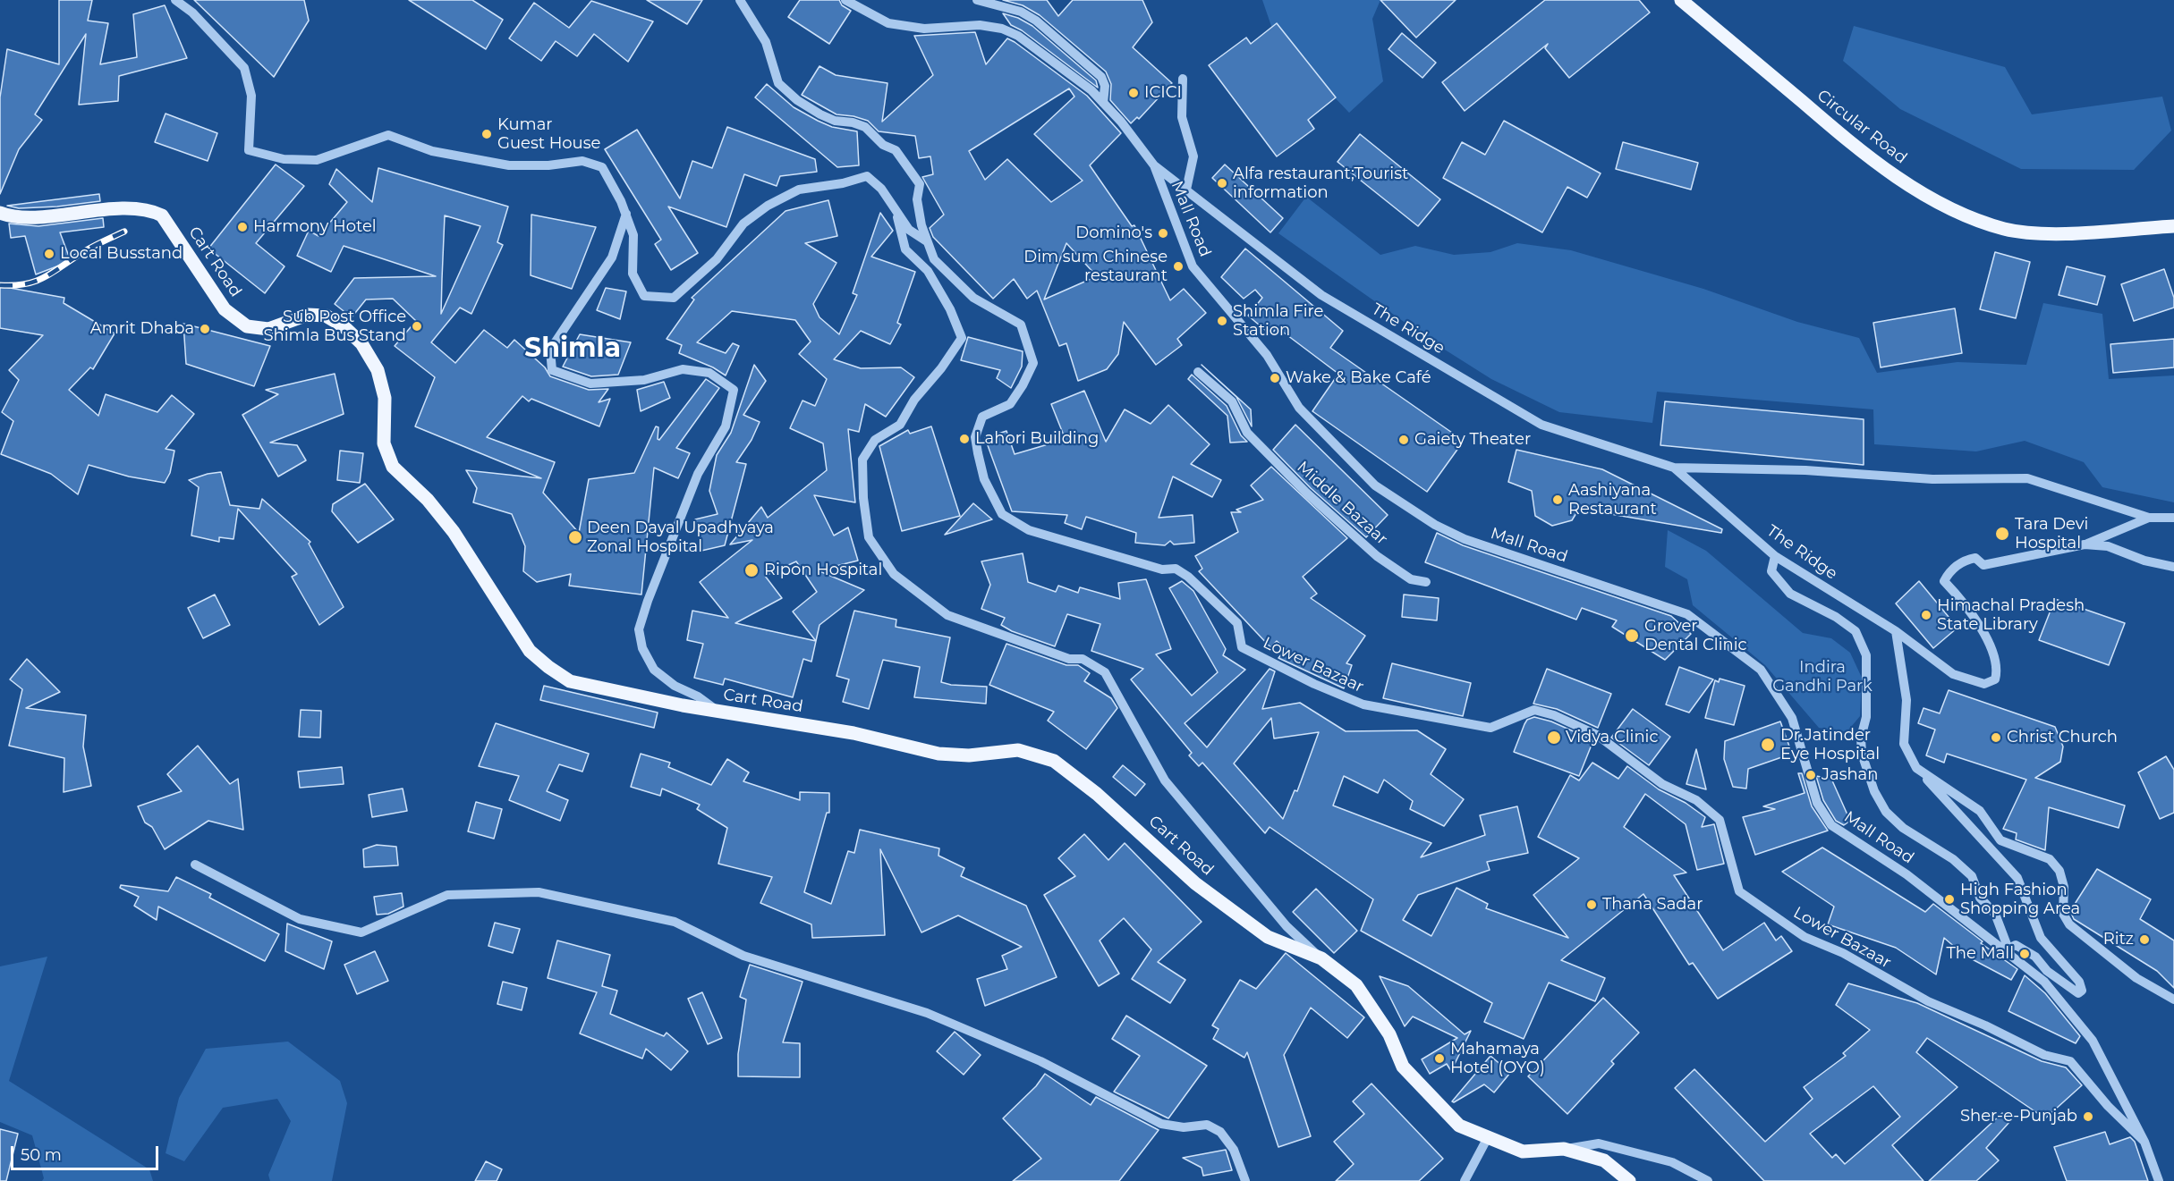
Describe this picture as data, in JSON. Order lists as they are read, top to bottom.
{
  "streets": {
    "main road": ["Circular Road", "Cart Road"],
    "street": [
      "Mall Road",
      "The Ridge",
      "Middle Bazaar",
      "Lower Bazaar"
    ]
  },
  "crossings": [
    ["Mall Road", "The Ridge"],
    ["Mall Road", "Lower Bazaar"]
  ],
  "districts": ["Shimla"],
  "parks": ["Indira Gandhi Park"],
  "places": [
    "ICICI",
    "Kumar Guest House",
    "Alfa restaurant;Tourist information",
    "Harmony Hotel",
    "Domino's",
    "Local Busstand",
    "Dim sum Chinese restaurant",
    "Shimla Fire Station",
    "Sub Post Office Shimla Bus Stand",
    "Amrit Dhaba",
    "Wake & Bake Café",
    "Lahori Building",
    "Gaiety Theater",
    "Aashiyana Restaurant",
    "Tara Devi Hospital",
    "Deen Dayal Upadhyaya Zonal Hospital",
    "Ripon Hospital",
    "Himachal Pradesh State Library",
    "Grover Dental Clinic",
    "Vidya Clinic",
    "Christ Church",
    "Dr.Jatinder Eye Hospital",
    "Jashan",
    "High Fashion Shopping Area",
    "Thana Sadar",
    "Ritz",
    "The Mall",
    "Mahamaya Hotel (OYO)",
    "Sher-e-Punjab"
  ],
  "scale_bar": "50 m"
}
